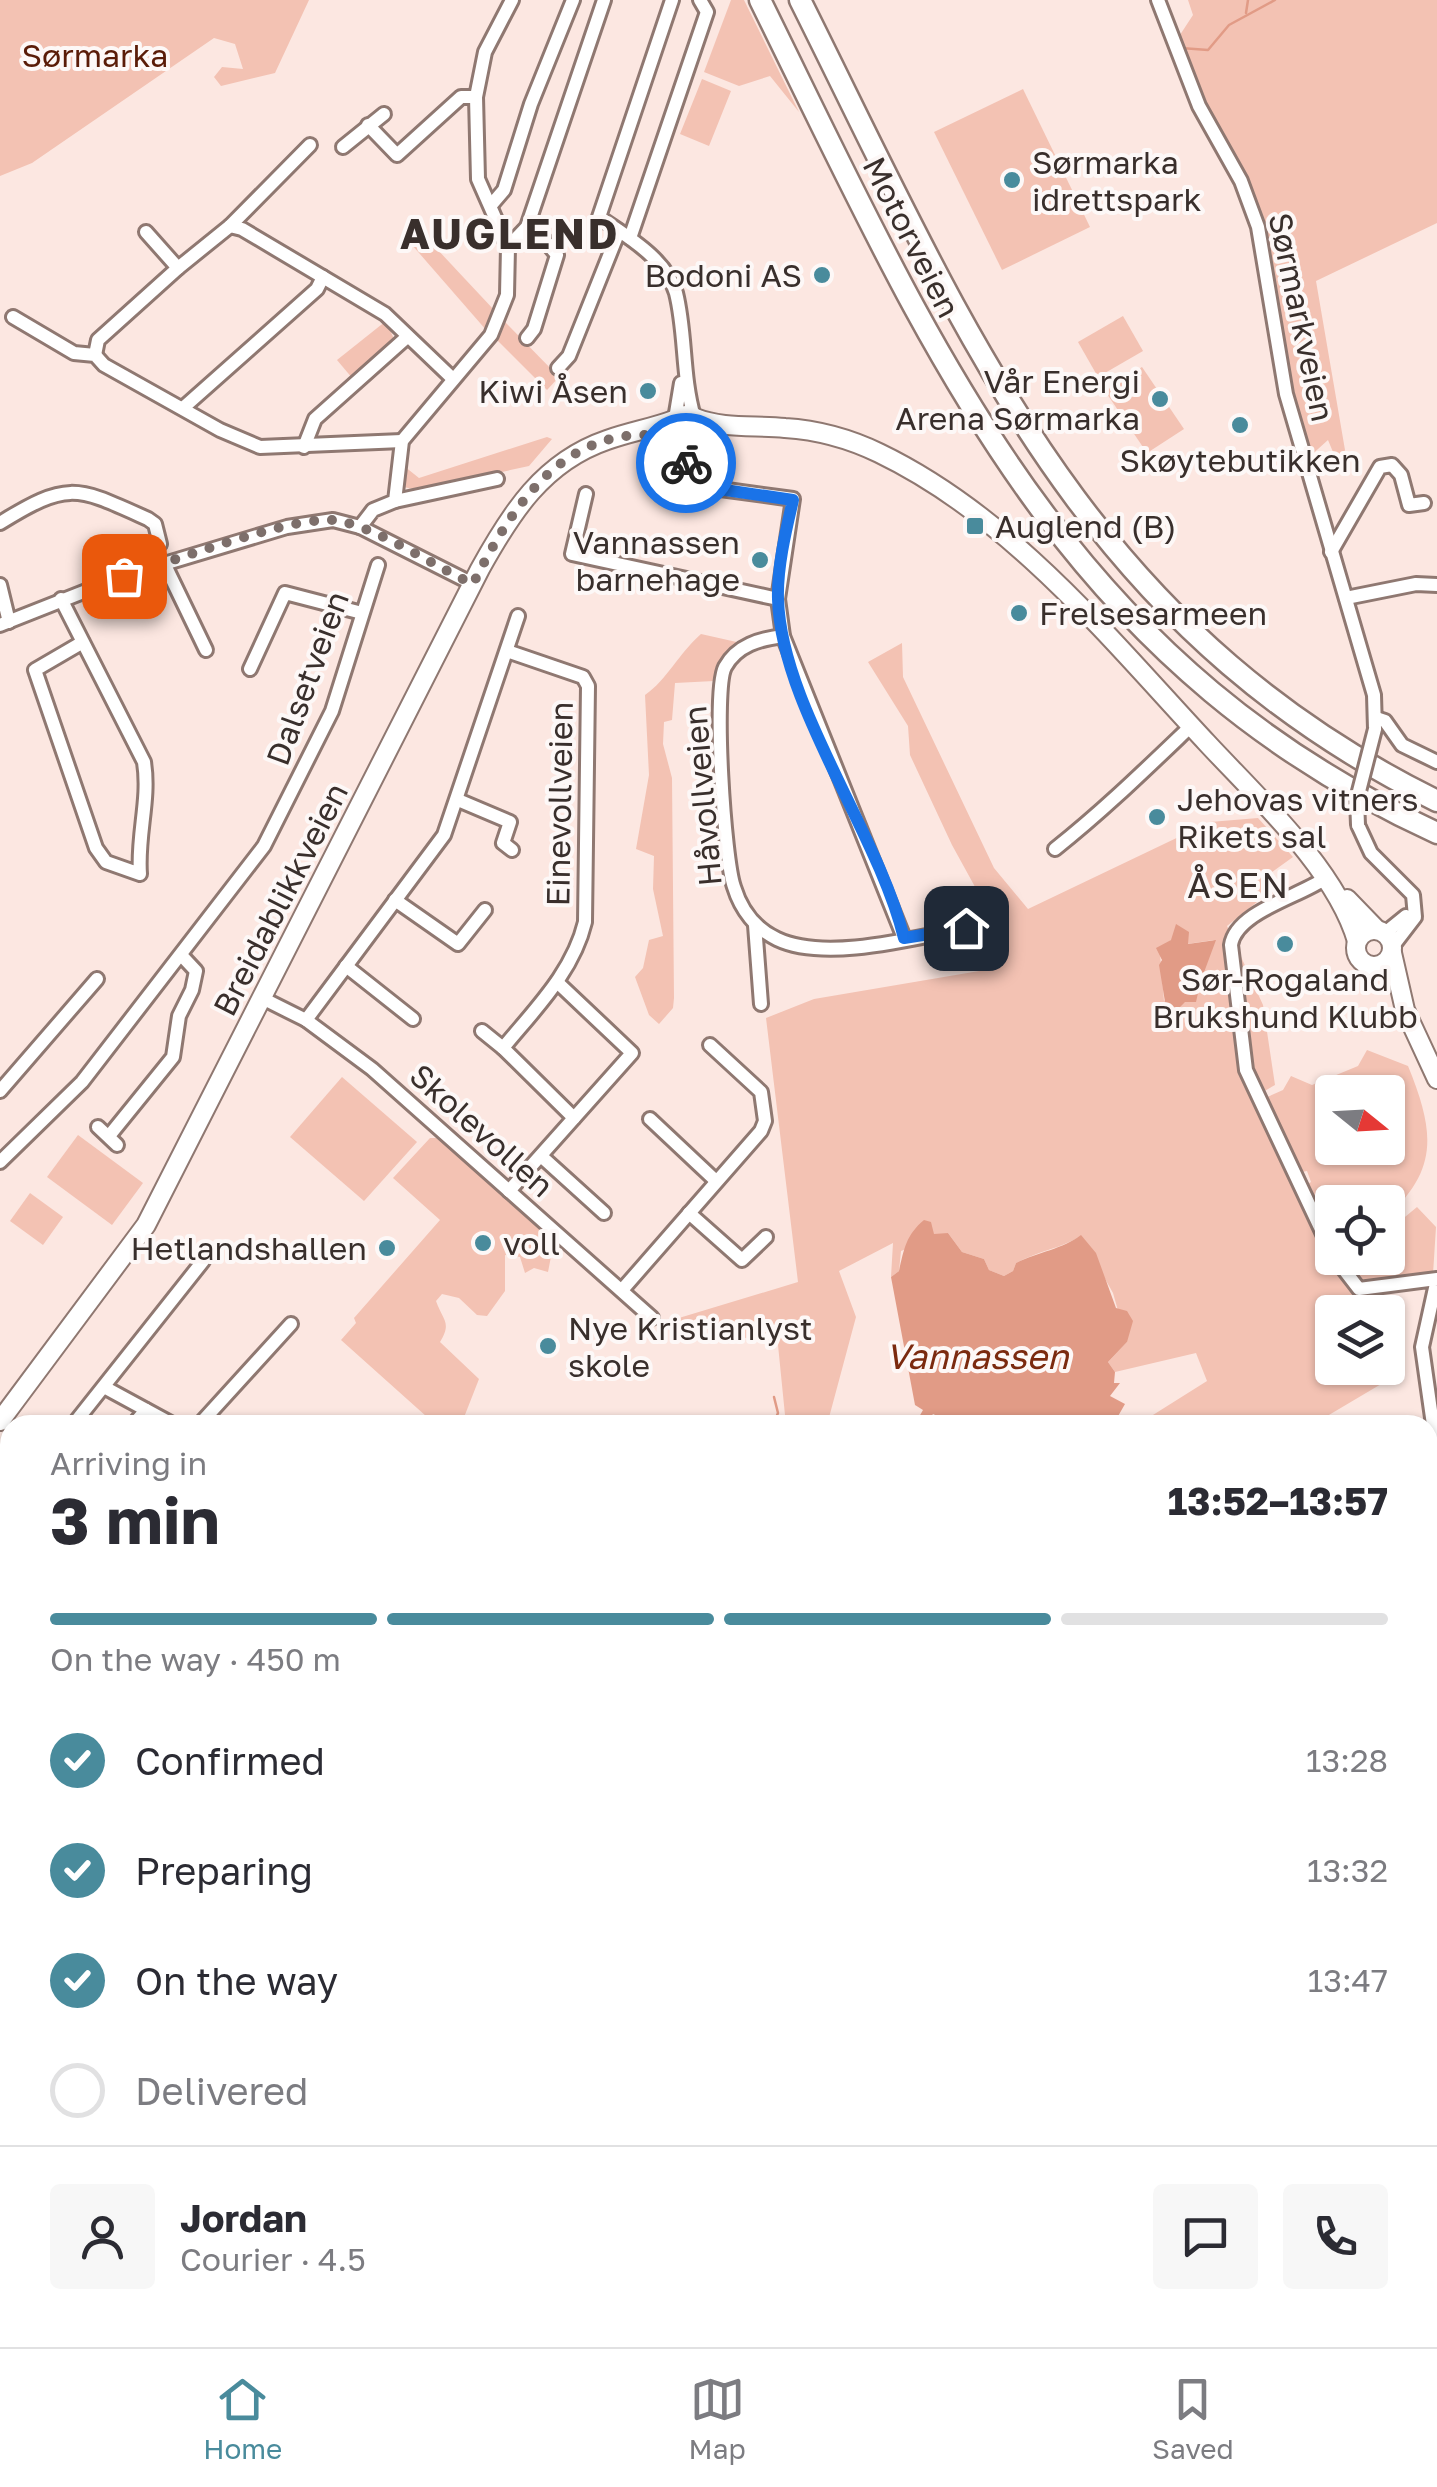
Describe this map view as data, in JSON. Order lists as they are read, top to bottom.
{
  "streets": {
    "highway": ["Motorveien"],
    "main road": ["Breidablikkveien"],
    "street": [
      "Sørmarkveien",
      "Dalsetveien",
      "Håvollveien",
      "Einevollveien",
      "Skolevollen"
    ]
  },
  "crossings": [
    ["Breidablikkveien", "Skolevollen"]
  ],
  "districts": ["AUGLEND", "ÅSEN"],
  "water": ["Vannassen"],
  "parks": ["Sørmarka"],
  "places": {
    "other": [
      "Sørmarka idrettspark",
      "Bodoni AS",
      "Kiwi Åsen",
      "Vår Energi Arena Sørmarka",
      "Skøytebutikken",
      "Vannassen barnehage",
      "Frelsesarmeen",
      "Jehovas vitners Rikets sal",
      "Sør-Rogaland Brukshund Klubb",
      "voll",
      "Hetlandshallen",
      "Nye Kristianlyst skole"
    ],
    "transit": ["Auglend (B)"]
  },
  "north": "right",
  "page": {
    "heading": ["3 min", "Arriving in", "13:52–13:57"],
    "panel": ["Jordan", "Courier · 4.5"],
    "bar": "On the way · 450 m",
    "list": [
      ["Confirmed", "13:28"],
      ["Preparing", "13:32"],
      ["On the way", "13:47"],
      "Delivered"
    ],
    "tabs": ["Home", "Map", "Saved"]
  }
}
